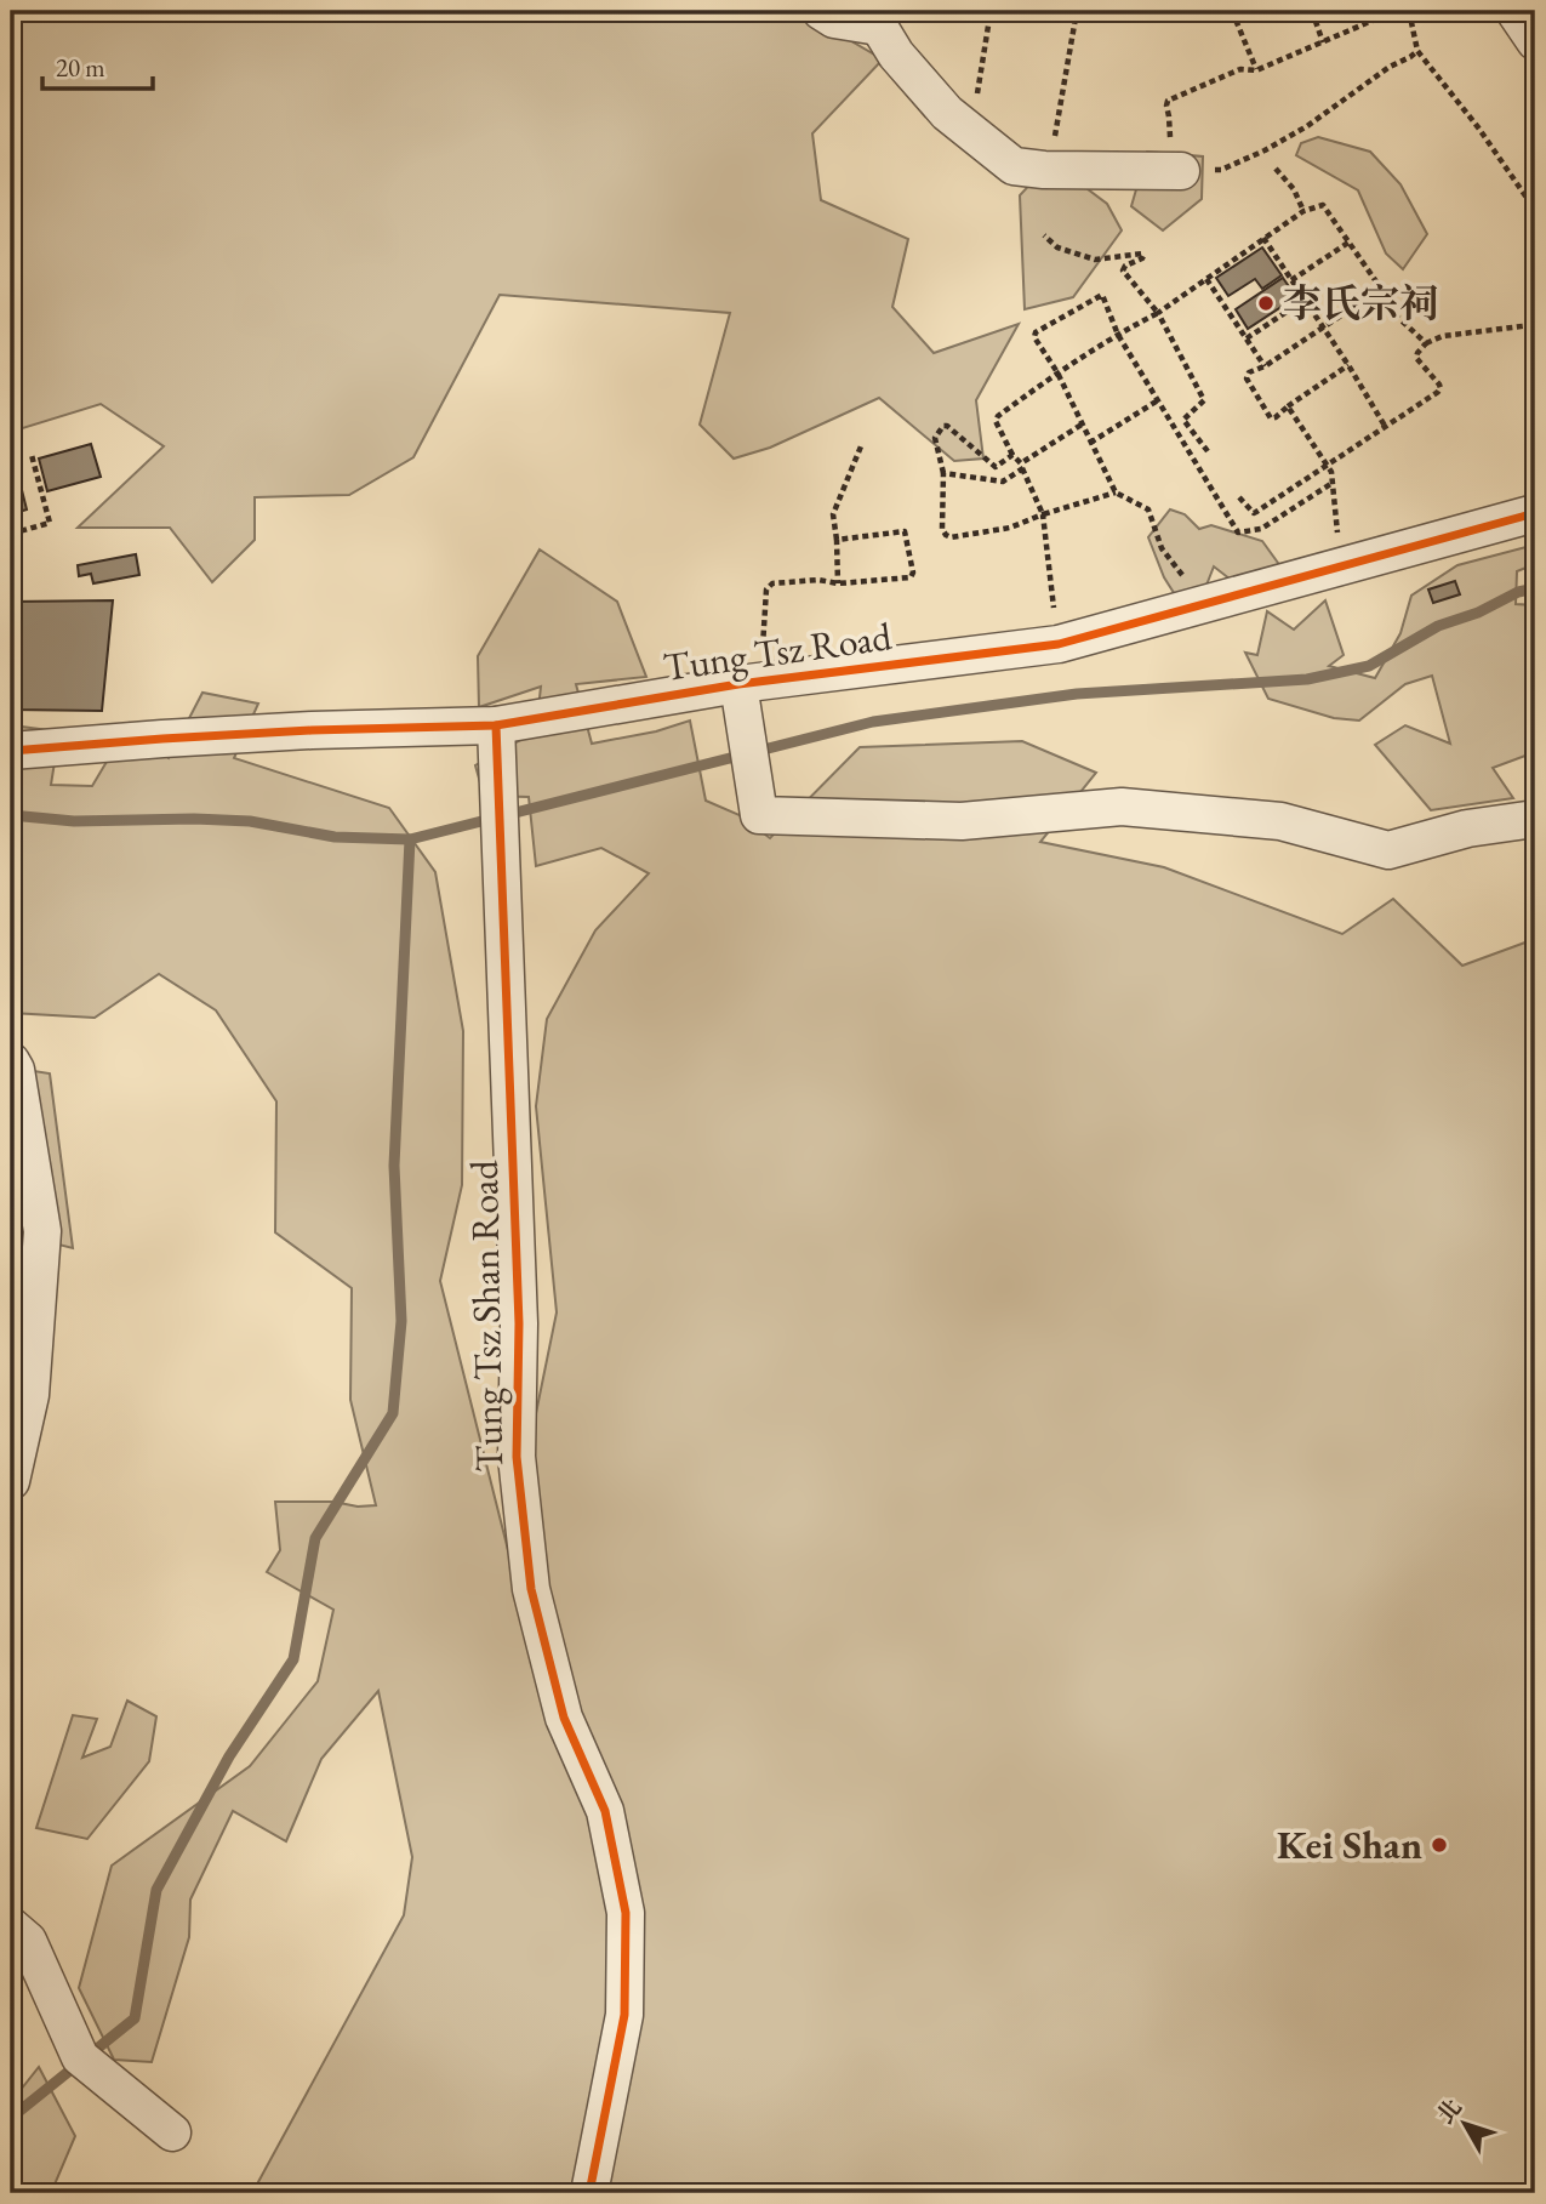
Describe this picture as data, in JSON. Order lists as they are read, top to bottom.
{
  "streets": {
    "street": ["Tung Tsz Road", "Tung Tsz Shan Road"]
  },
  "crossings": [
    ["Tung Tsz Road", "Tung Tsz Shan Road"]
  ],
  "places": ["李氏宗祠", "Kei Shan"],
  "scale_bar": "20 m",
  "north": "top left"
}
